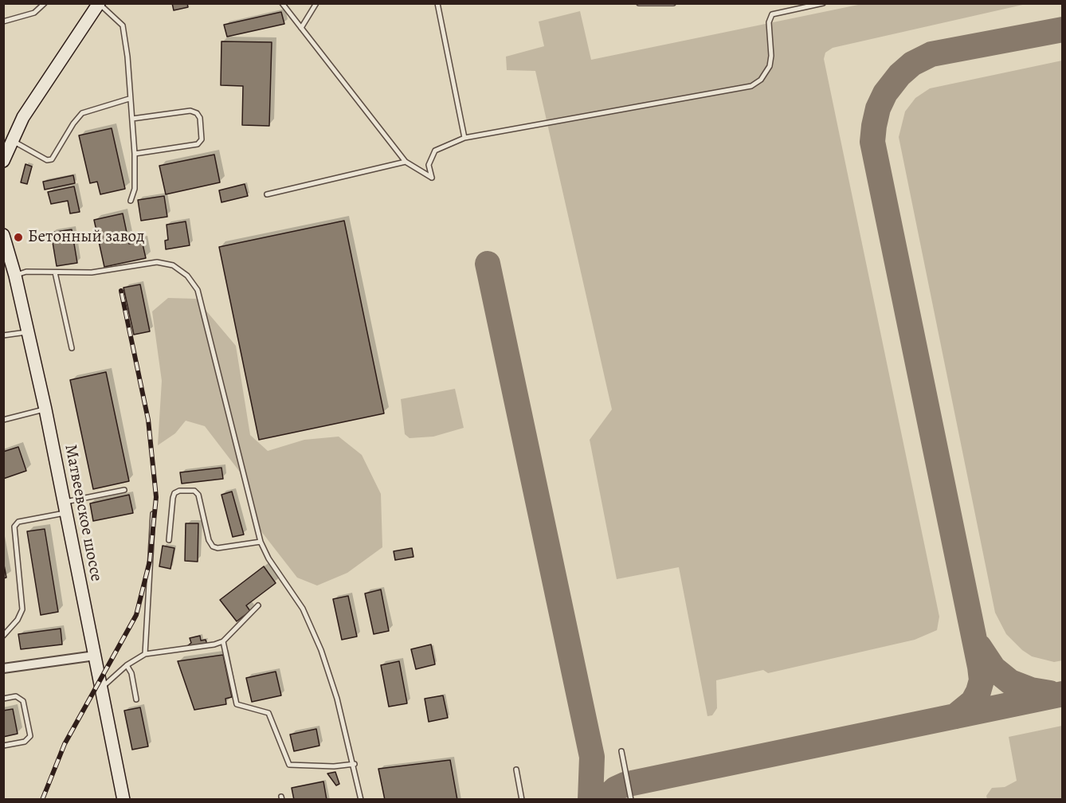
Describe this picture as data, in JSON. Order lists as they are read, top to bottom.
{
  "streets": {
    "main road": ["Матвеевское шоссе"]
  },
  "places": ["Бетонный завод"]
}
